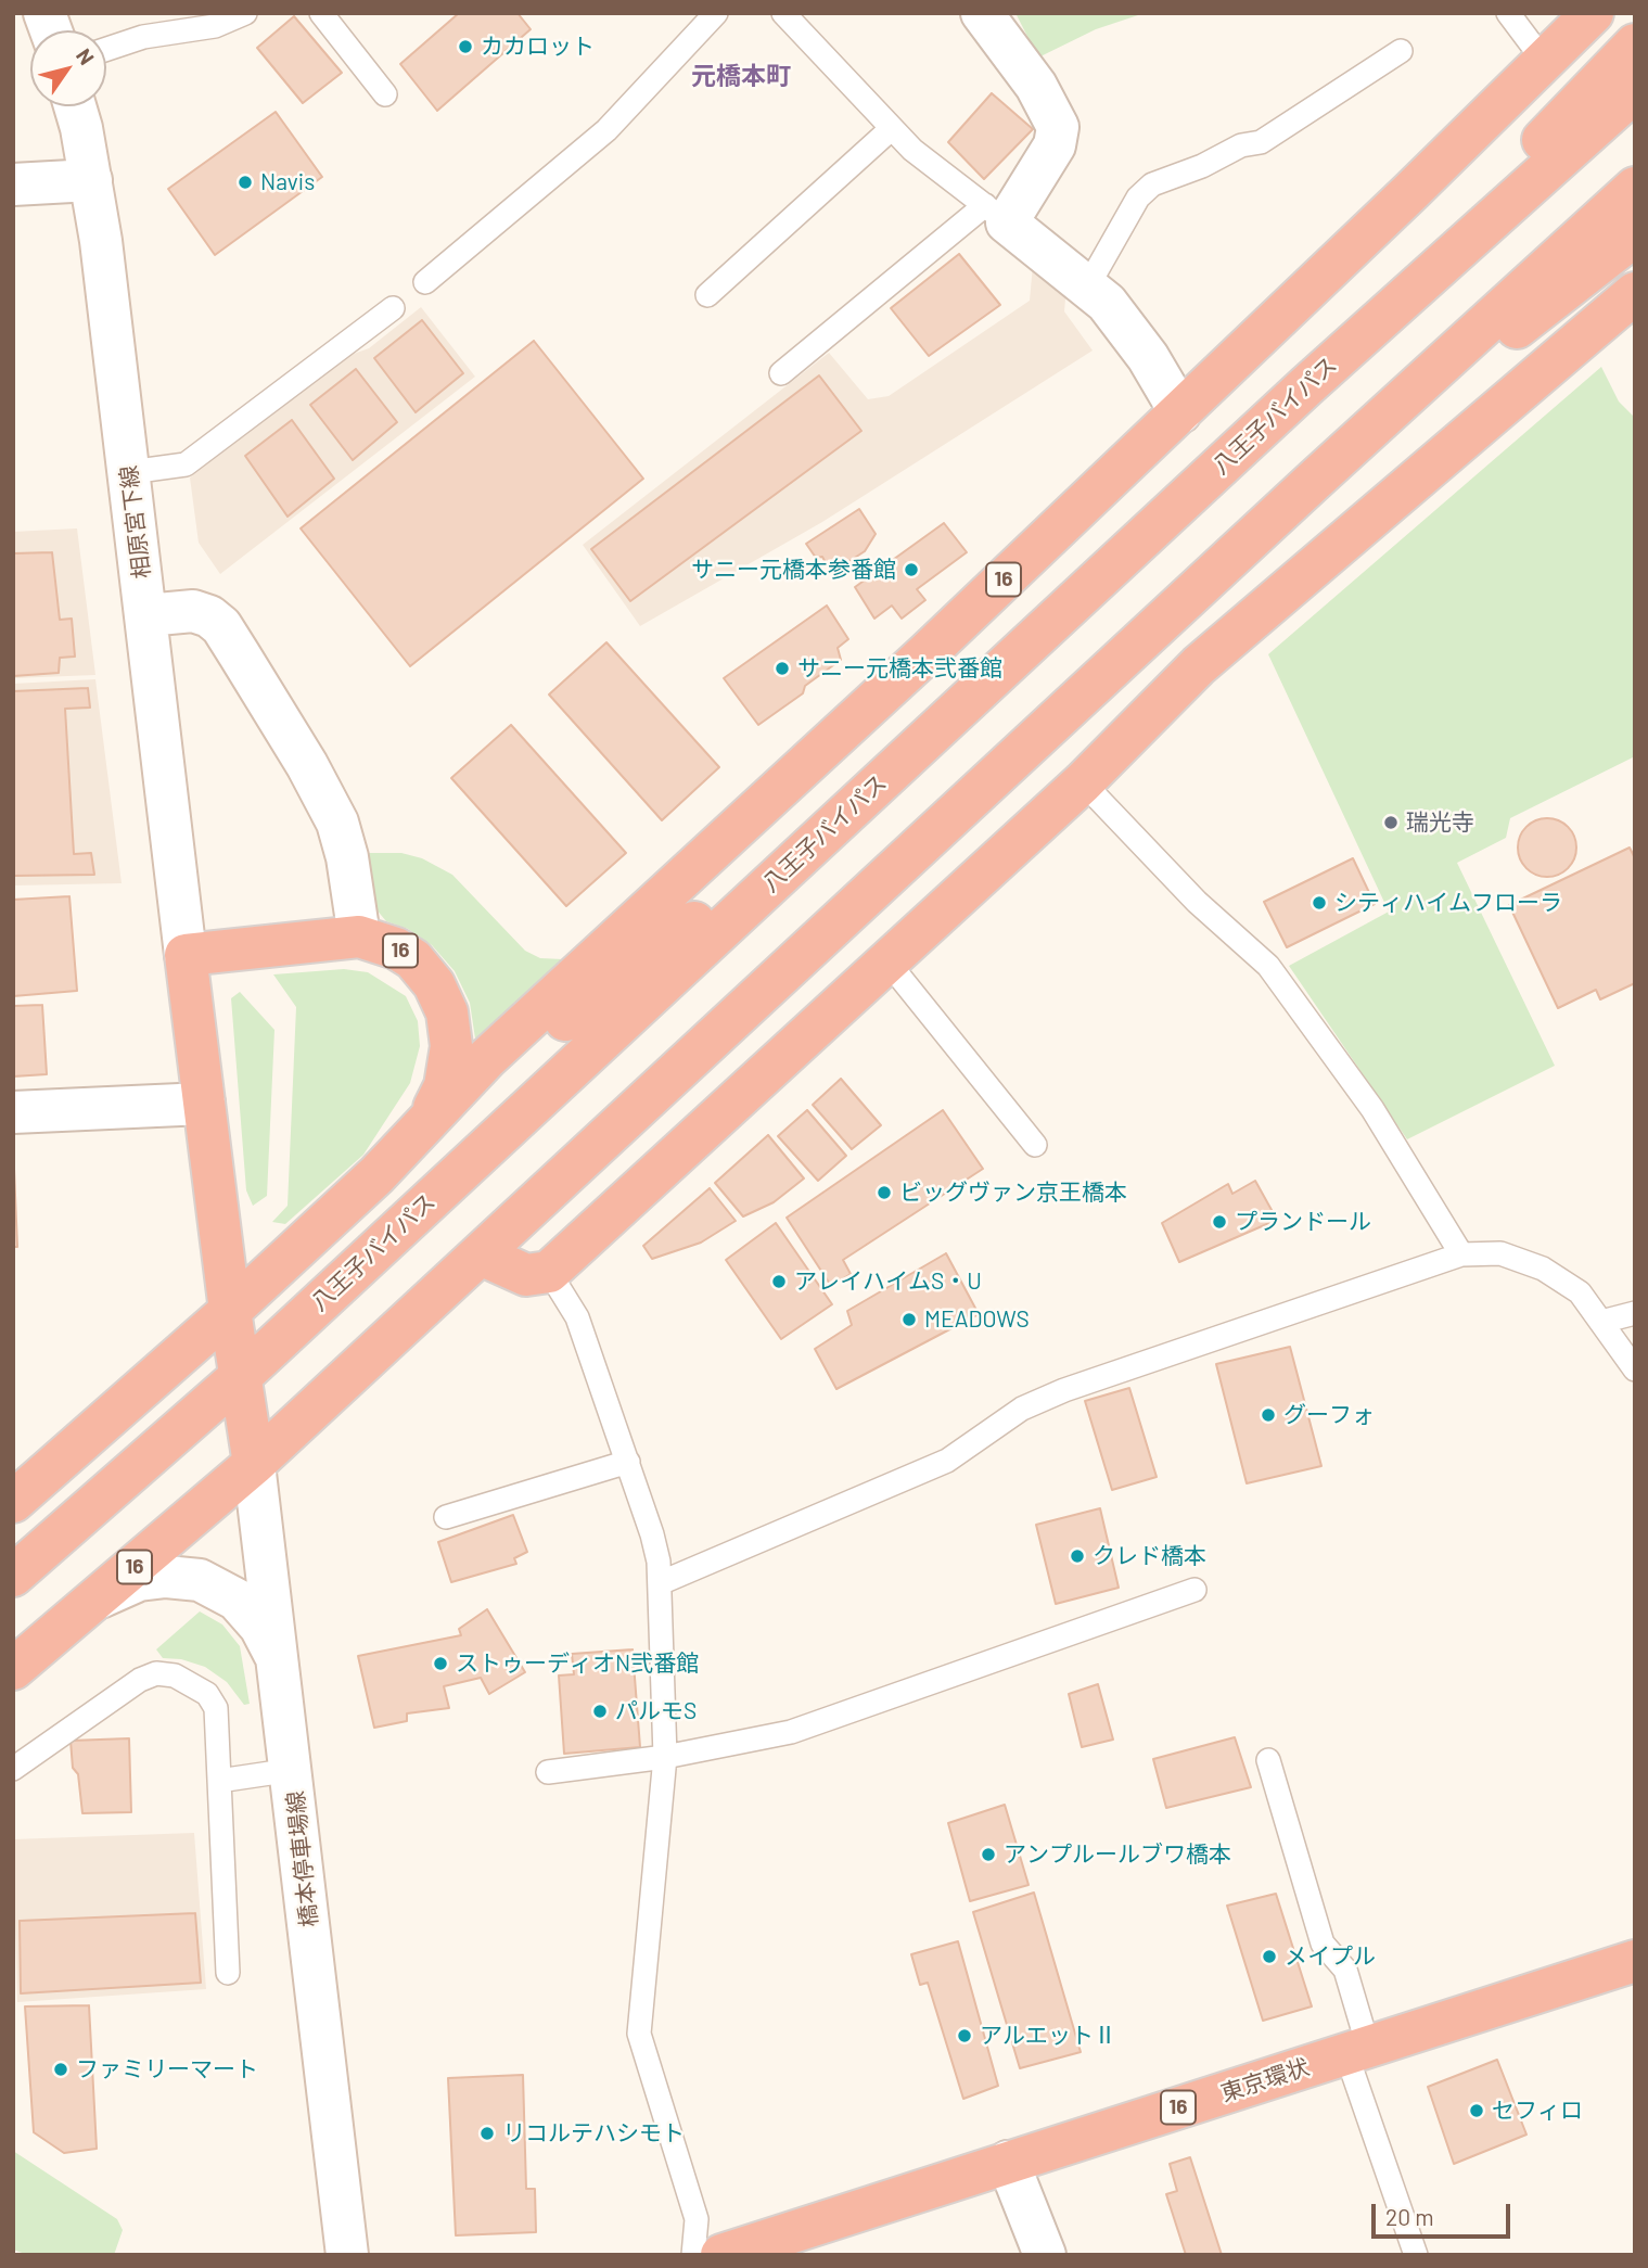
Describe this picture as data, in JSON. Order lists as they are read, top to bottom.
{
  "streets": {
    "highway": ["八王子バイパス", "16", "東京環状"],
    "street": ["相原宮下線", "橋本停車場線"]
  },
  "crossings": [
    ["八王子バイパス", "16"],
    ["相原宮下線", "16"],
    ["16", "橋本停車場線"]
  ],
  "districts": ["元橋本町"],
  "places": [
    "カカロット",
    "Navis",
    "サニー元橋本参番館",
    "サニー元橋本弐番館",
    "瑞光寺",
    "シティハイムフローラ",
    "ビッグヴァン京王橋本",
    "プランドール",
    "アレイハイムS・U",
    "MEADOWS",
    "グーフォ",
    "クレド橋本",
    "ストゥーディオN弐番館",
    "パルモS",
    "アンプルールブワ橋本",
    "メイプル",
    "アルエットⅡ",
    "ファミリーマート",
    "セフィロ",
    "リコルテハシモト"
  ],
  "scale_bar": "20 m",
  "north": "top right"
}
